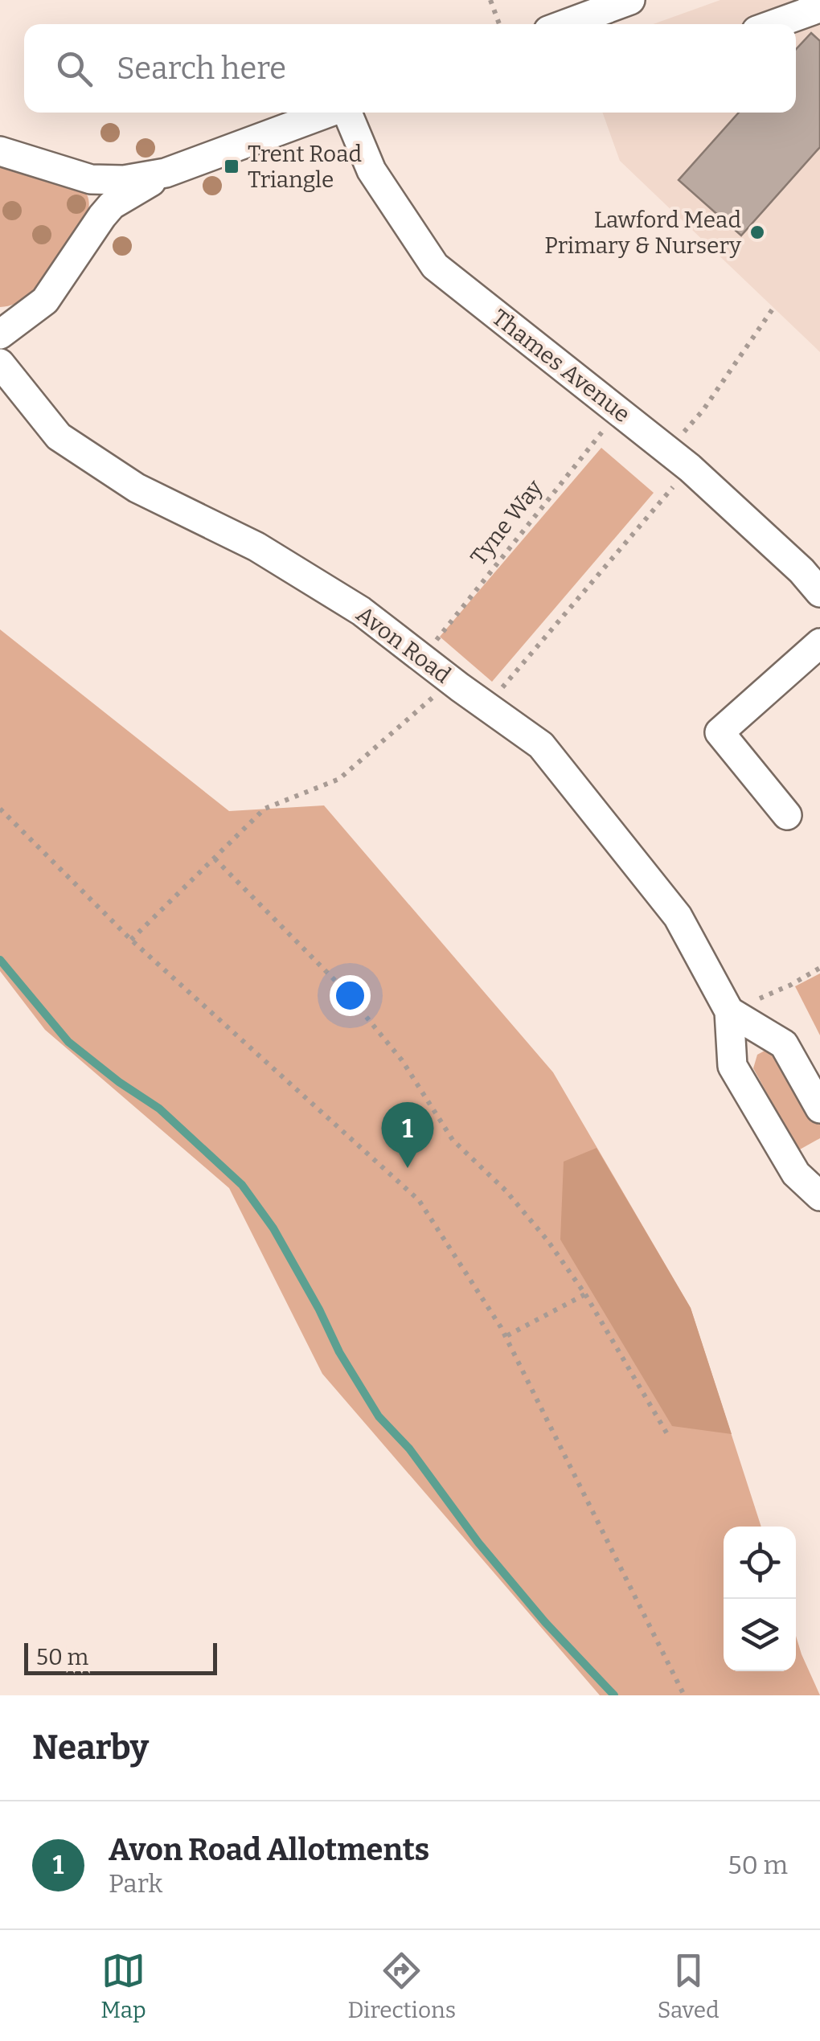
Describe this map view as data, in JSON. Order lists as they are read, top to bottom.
{
  "streets": {
    "street": ["Thames Avenue", "Avon Road"],
    "path": ["Tyne Way"]
  },
  "crossings": [
    ["Thames Avenue", "Tyne Way"],
    ["Tyne Way", "Avon Road"]
  ],
  "places": {
    "transit": ["Trent Road Triangle"],
    "other": ["Lawford Mead Primary & Nursery"]
  },
  "scale_bar": "50 m",
  "page": {
    "search": "Search here",
    "pins": "1",
    "scale": "50 m",
    "heading": "Nearby",
    "list": [
      {
        "mark": "1",
        "name": "Avon Road Allotments",
        "note": "Park",
        "value": "50 m"
      }
    ],
    "nav": ["Map", "Directions", "Saved"]
  }
}
